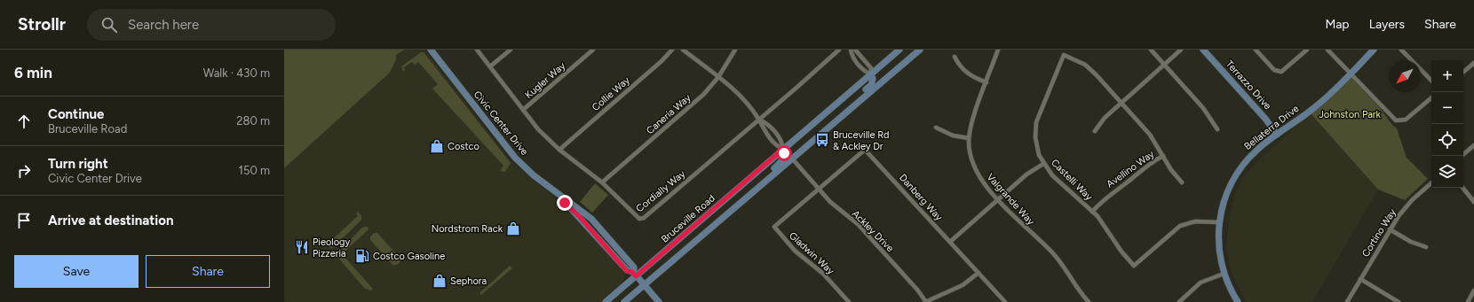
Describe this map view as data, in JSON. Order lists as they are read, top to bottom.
{
  "streets": {
    "main road": [
      "Terrazzo Drive",
      "Civic Center Drive",
      "Bellaterra Drive",
      "Bruceville Road"
    ],
    "street": [
      "Kugler Way",
      "Collie Way",
      "Caneria Way",
      "Avellino Way",
      "Castelli Way",
      "Cordially Way",
      "Danberg Way",
      "Valgrande Way",
      "Ackley Drive",
      "Cortino Way",
      "Gladwin Way"
    ]
  },
  "crossings": [
    ["Kugler Way", "Cordially Way"],
    ["Terrazzo Drive", "Bellaterra Drive"],
    ["Collie Way", "Cordially Way"],
    ["Caneria Way", "Cordially Way"],
    ["Civic Center Drive", "Bruceville Road"],
    ["Bellaterra Drive", "Castelli Way"],
    ["Avellino Way", "Castelli Way"],
    ["Danberg Way", "Ackley Drive"],
    ["Danberg Way", "Gladwin Way"],
    ["Ackley Drive", "Gladwin Way"]
  ],
  "parks": ["Johnston Park"],
  "places": {
    "bus stop": ["Bruceville Rd & Ackley Dr"],
    "shop": ["Costco", "Nordstrom Rack", "Sephora"],
    "restaurant": ["Pieology Pizzeria"],
    "fuel station": ["Costco Gasoline"]
  },
  "north": "bottom left",
  "page": {
    "header": "Strollr",
    "search": "Search here",
    "nav": ["Map", "Layers", "Share"],
    "heading": ["6 min", "Walk · 430 m"],
    "map_buttons": ["+", "−"],
    "list": [
      ["Continue", "Bruceville Road", "280 m"],
      ["Turn right", "Civic Center Drive", "150 m"],
      "Arrive at destination"
    ],
    "buttons": ["Save", "Share"]
  }
}
